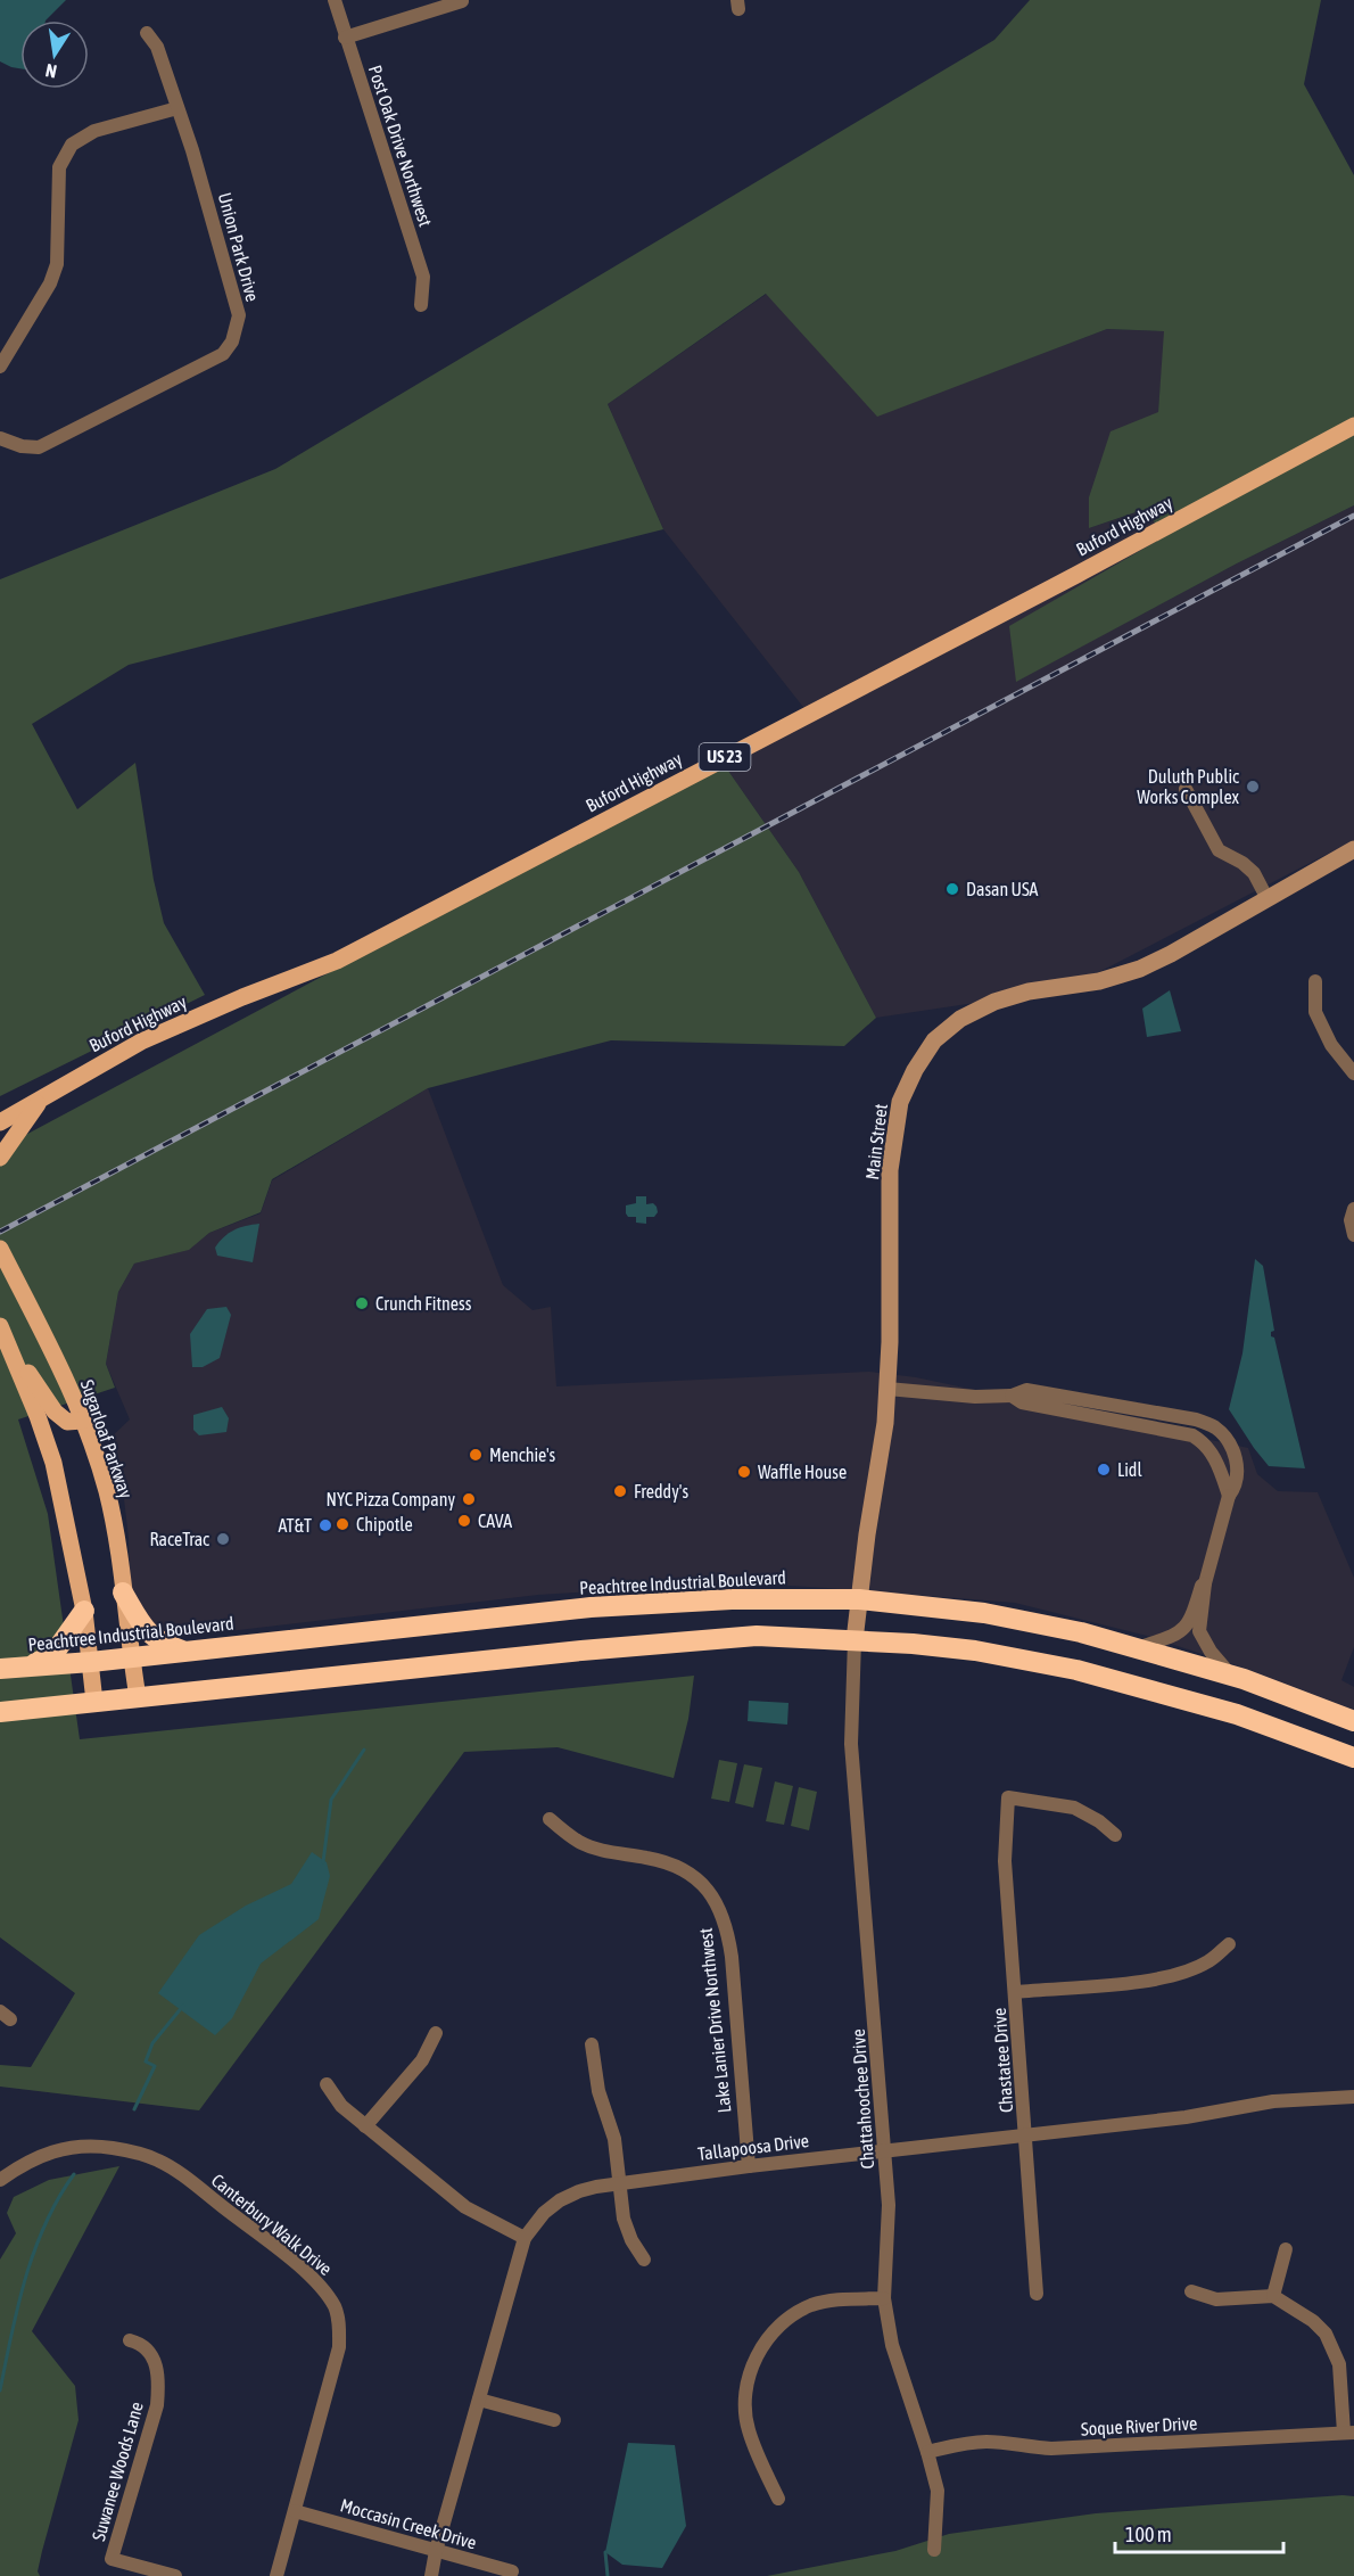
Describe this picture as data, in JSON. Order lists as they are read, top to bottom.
{
  "streets": {
    "highway": ["Peachtree Industrial Boulevard"],
    "main road": ["Buford Highway", "US 23", "Sugarloaf Parkway"],
    "street": [
      "Post Oak Drive Northwest",
      "Union Park Drive",
      "Main Street",
      "Lake Lanier Drive Northwest",
      "Chastatee Drive",
      "Chattahoochee Drive",
      "Tallapoosa Drive",
      "Canterbury Walk Drive",
      "Soque River Drive",
      "Suwanee Woods Lane",
      "Moccasin Creek Drive"
    ]
  },
  "crossings": [
    ["Main Street", "Peachtree Industrial Boulevard"],
    ["Main Street", "Chattahoochee Drive"],
    ["Sugarloaf Parkway", "Peachtree Industrial Boulevard"],
    ["Lake Lanier Drive Northwest", "Tallapoosa Drive"],
    ["Chastatee Drive", "Tallapoosa Drive"],
    ["Chattahoochee Drive", "Tallapoosa Drive"],
    ["Chattahoochee Drive", "Soque River Drive"],
    ["Tallapoosa Drive", "Moccasin Creek Drive"],
    ["Canterbury Walk Drive", "Moccasin Creek Drive"]
  ],
  "places": [
    "Duluth Public Works Complex",
    "Dasan USA",
    "Crunch Fitness",
    "Menchie's",
    "Lidl",
    "Waffle House",
    "Freddy's",
    "NYC Pizza Company",
    "CAVA",
    "Chipotle",
    "AT&T",
    "RaceTrac"
  ],
  "scale_bar": "100 m",
  "north": "bottom"
}
